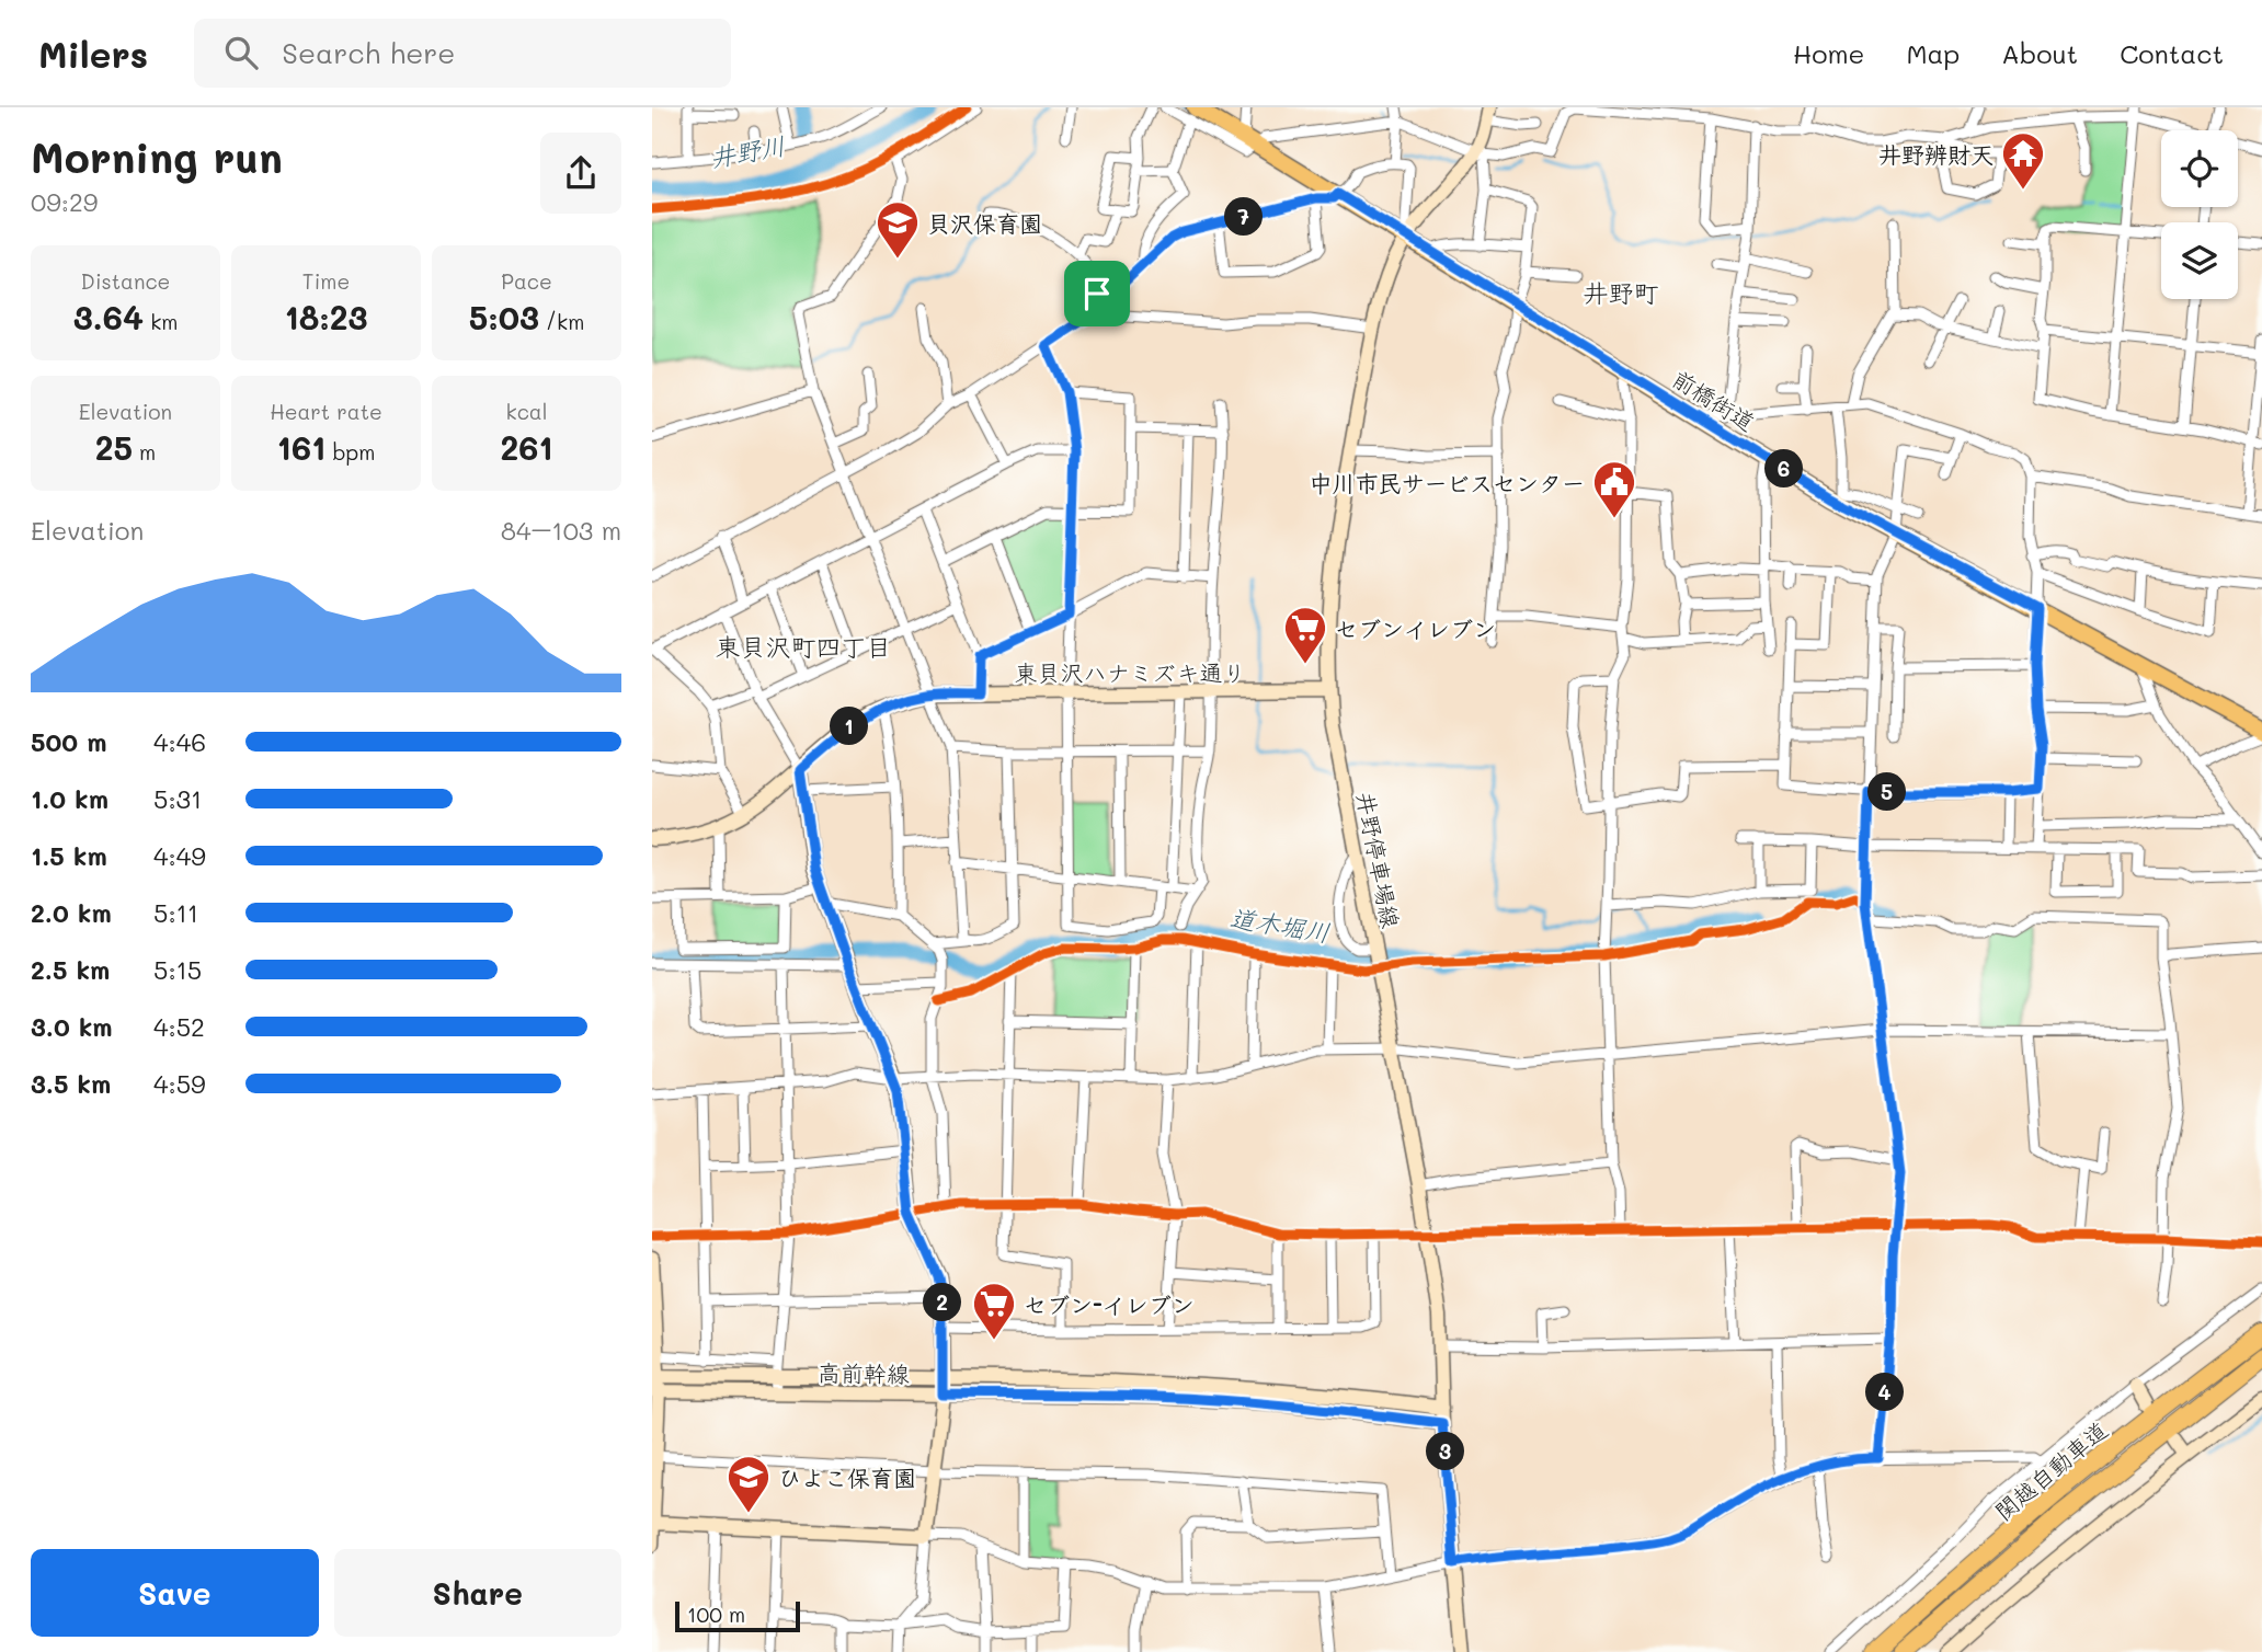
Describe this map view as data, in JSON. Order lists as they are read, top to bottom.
{
  "streets": {
    "highway": ["関越自動車道"],
    "main road": ["前橋街道"],
    "street": ["東貝沢ハナミズキ通り", "井野停車場線", "高前幹線"]
  },
  "crossings": [
    ["前橋街道", "井野停車場線"],
    ["東貝沢ハナミズキ通り", "井野停車場線"],
    ["井野停車場線", "高前幹線"]
  ],
  "districts": ["井野町", "東貝沢町四丁目"],
  "water": ["井野川", "道木堀川"],
  "places": {
    "temple": ["井野辨財天"],
    "school or university": ["貝沢保育園", "ひよこ保育園"],
    "public building": ["中川市民サービスセンター"],
    "supermarket": ["セブンイレブン", "セブン-イレブン"]
  },
  "scale_bar": "100 m",
  "page": {
    "header": "Milers",
    "search": "Search here",
    "nav": [
      "Home",
      "Map",
      "About",
      "Contact"
    ],
    "heading": ["Morning run", "09:29"],
    "pins": [
      "7",
      "6",
      "1",
      "5",
      "2",
      "4",
      "3"
    ],
    "stats": [
      ["Distance", "3.64 km"],
      ["Time", "18:23"],
      ["Pace", "5:03 /km"],
      ["Elevation", "25 m"],
      ["Heart rate", "161 bpm"],
      ["kcal", "261"]
    ],
    "chart": ["Elevation", "84–103 m"],
    "list": [
      {
        "name": "500 m",
        "note": "4:46"
      },
      {
        "name": "1.0 km",
        "note": "5:31"
      },
      {
        "name": "1.5 km",
        "note": "4:49"
      },
      {
        "name": "2.0 km",
        "note": "5:11"
      },
      {
        "name": "2.5 km",
        "note": "5:15"
      },
      {
        "name": "3.0 km",
        "note": "4:52"
      },
      {
        "name": "3.5 km",
        "note": "4:59"
      }
    ],
    "buttons": ["Save", "Share"],
    "scale": "100 m"
  }
}
